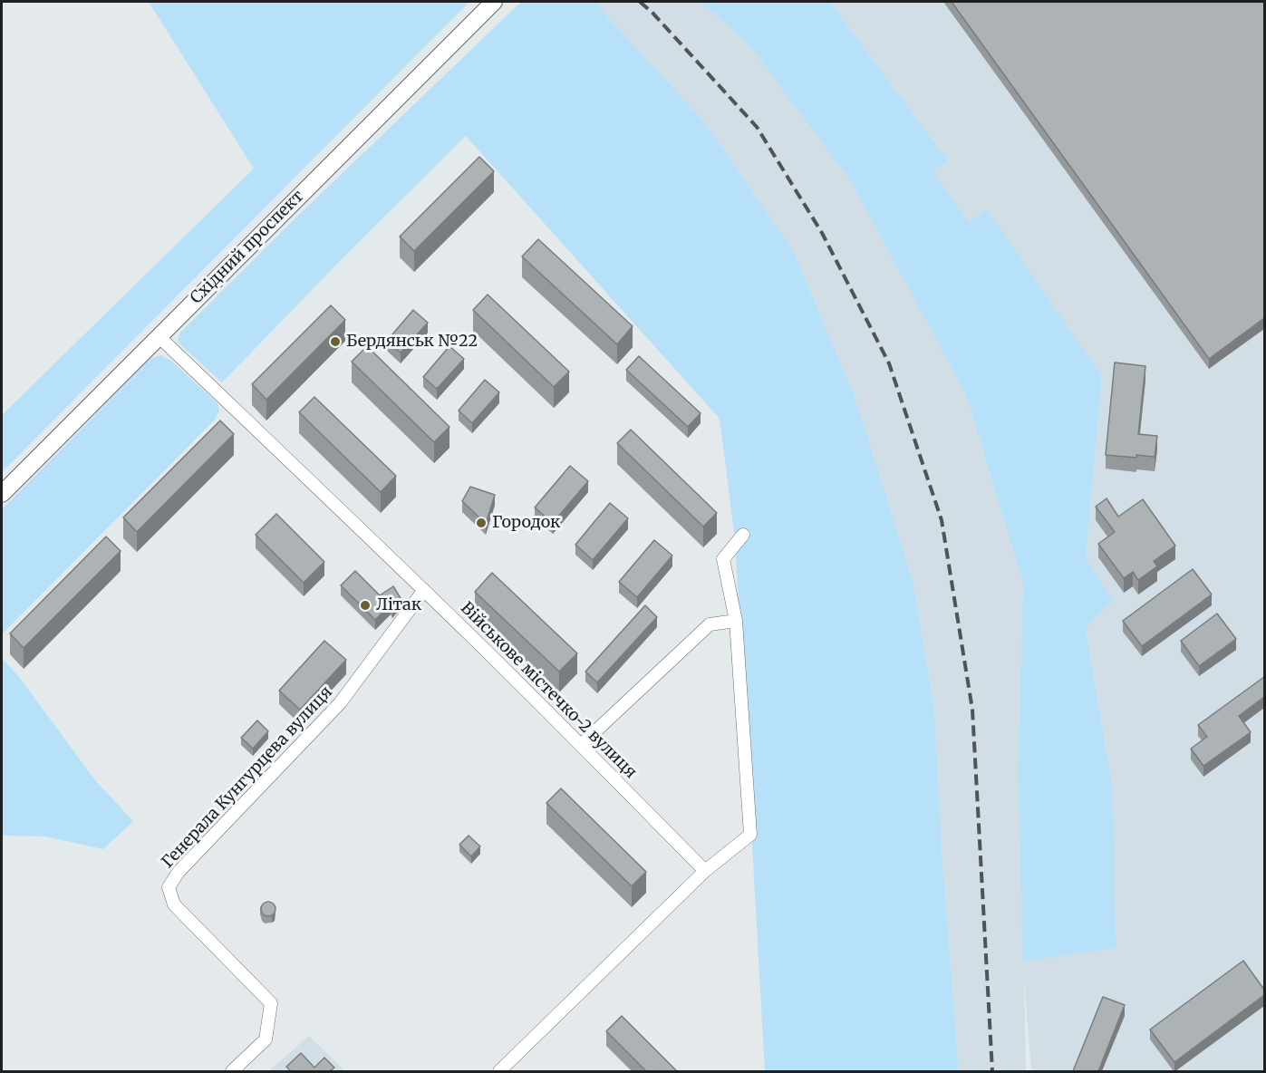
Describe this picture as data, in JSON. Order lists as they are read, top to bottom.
{
  "streets": {
    "main road": ["Східний проспект"],
    "street": ["Військове містечко-2 вулиця", "Генерала Кунгурцева вулиця"]
  },
  "crossings": [
    ["Східний проспект", "Військове містечко-2 вулиця"],
    ["Військове містечко-2 вулиця", "Генерала Кунгурцева вулиця"]
  ],
  "places": ["Бердянськ №22", "Городок", "Літак"]
}
